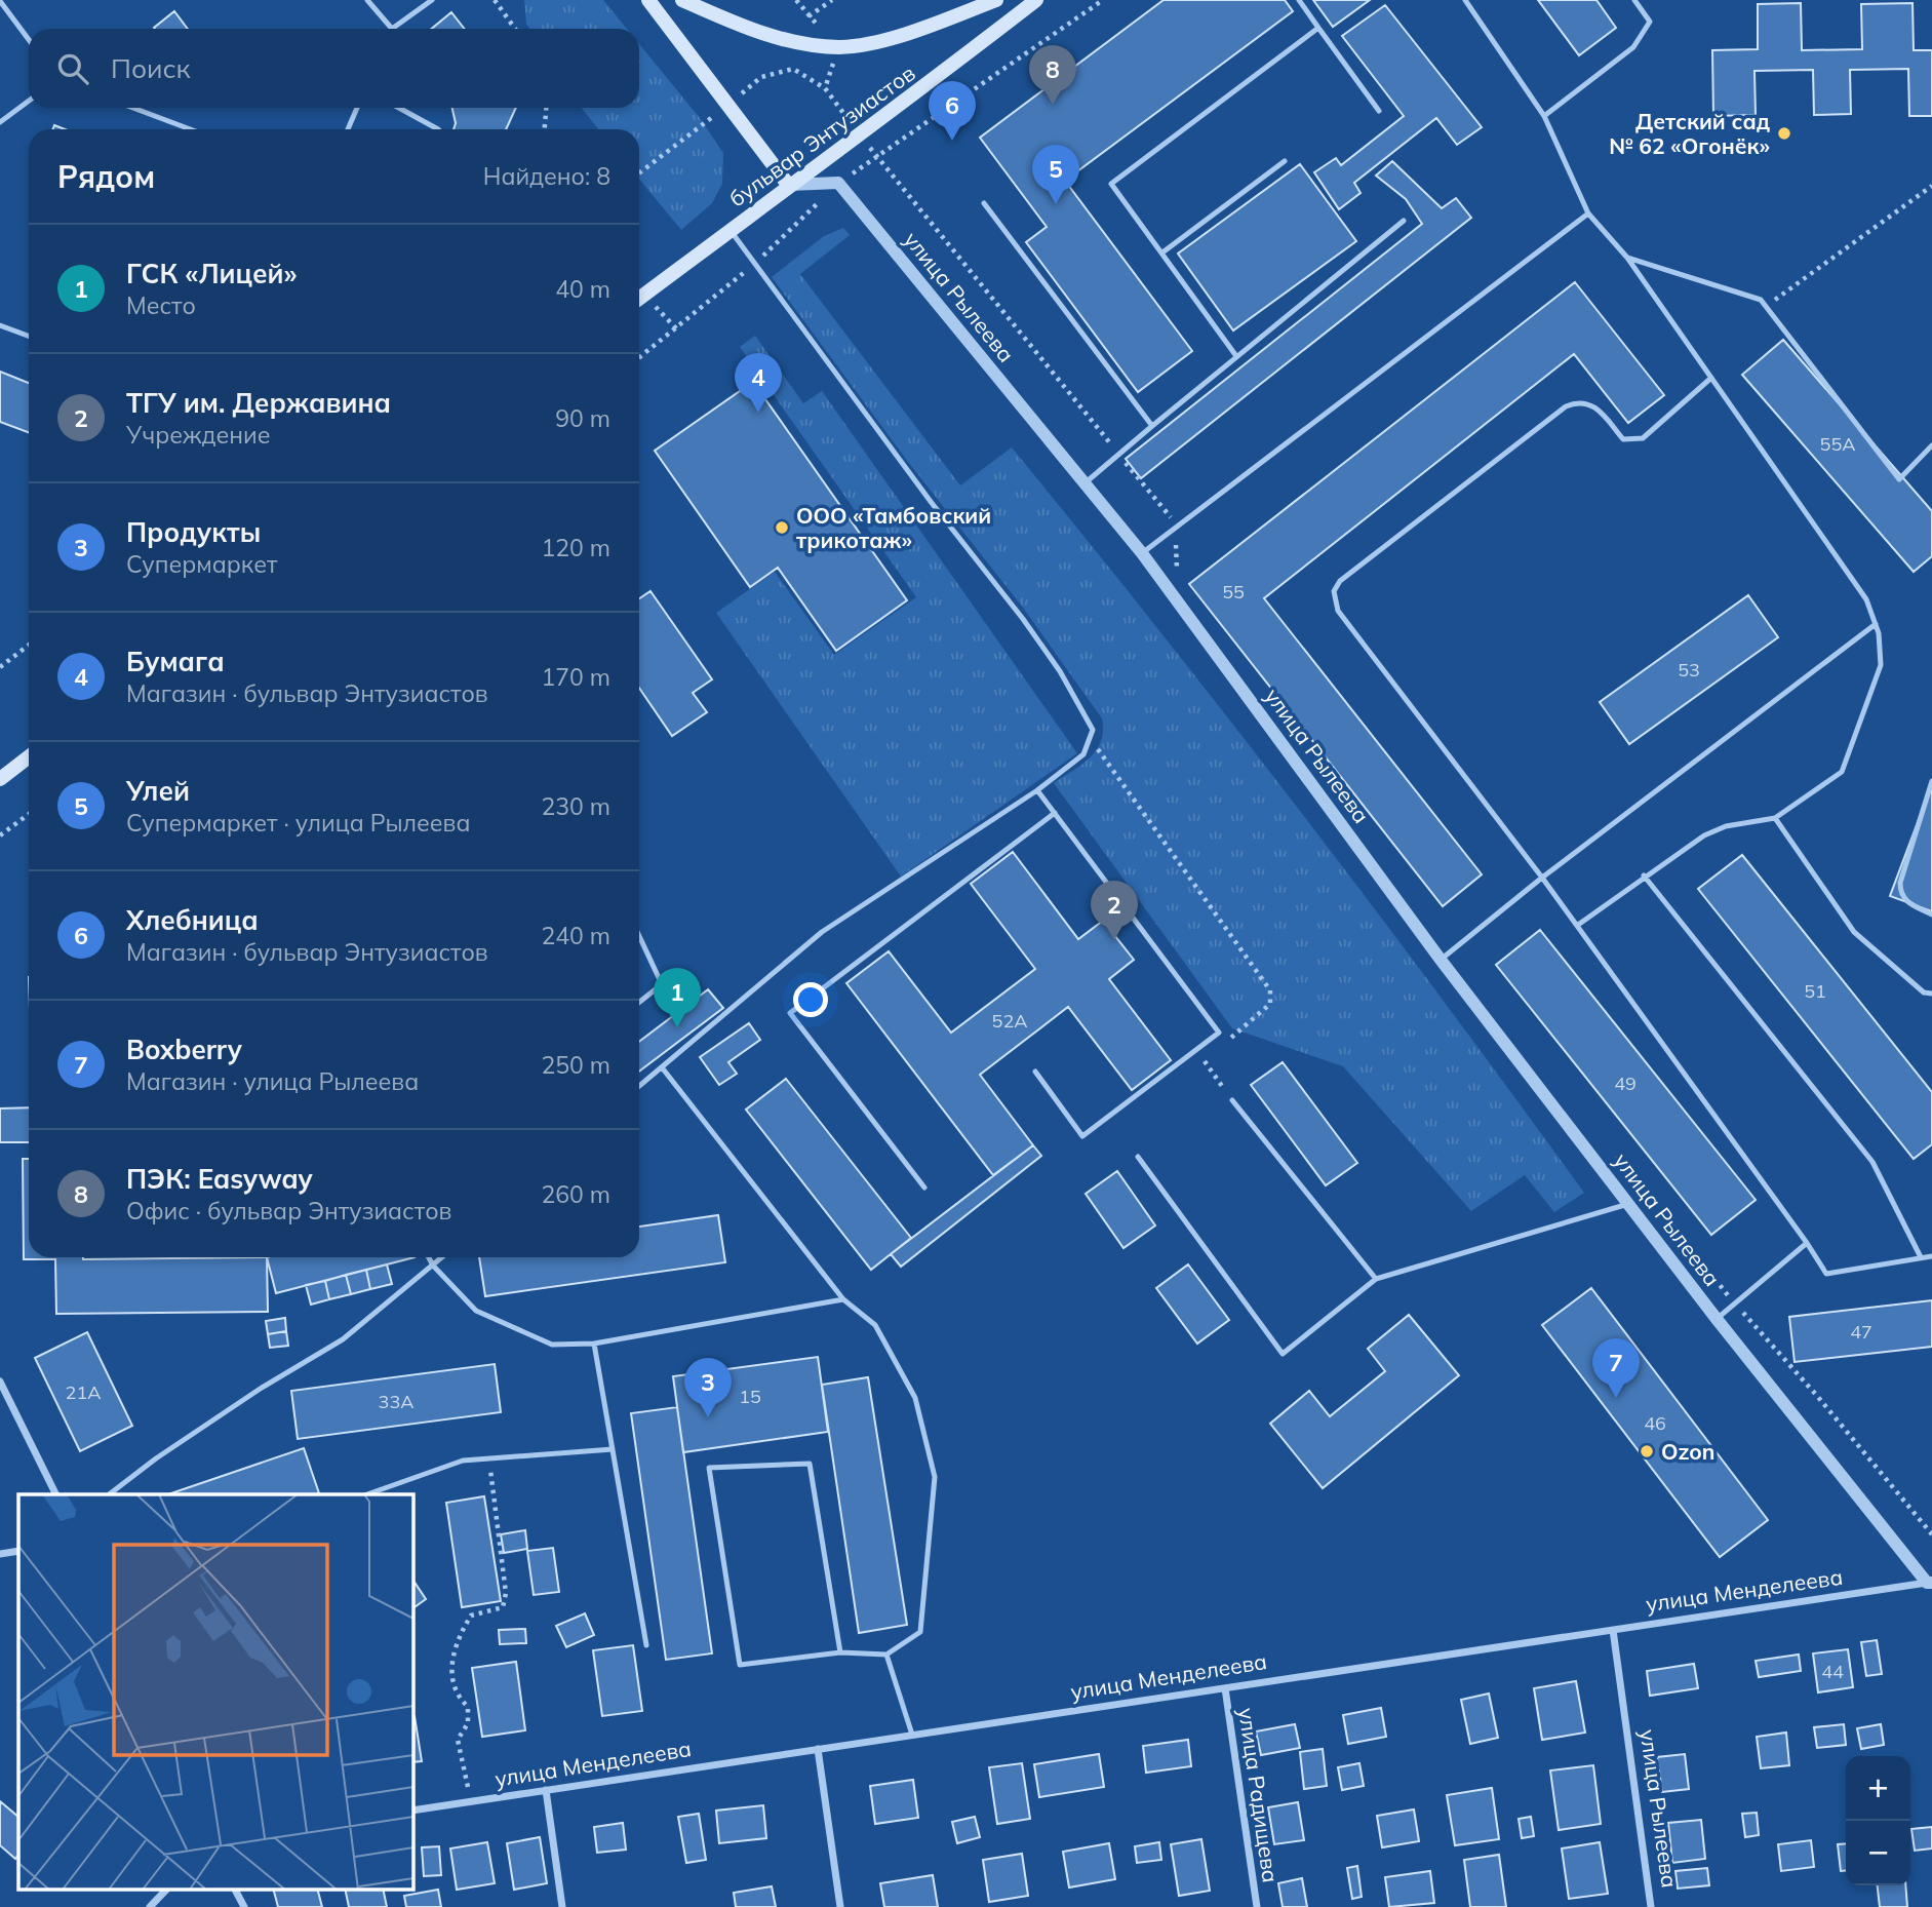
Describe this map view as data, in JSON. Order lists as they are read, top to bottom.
{
  "streets": {
    "main road": ["бульвар Энтузиастов"],
    "street": ["улица Рылеева", "улица Менделеева", "улица Радищева"]
  },
  "crossings": [
    ["улица Рылеева", "улица Менделеева"],
    ["улица Менделеева", "улица Радищева"]
  ],
  "places": ["Детский сад № 62 «Огонёк»", "ООО «Тамбовский трикотаж»", "Ozon"],
  "house_numbers": [
    "55А",
    "55",
    "53",
    "51",
    "52А",
    "49",
    "47",
    "21А",
    "15",
    "33А",
    "46",
    "44"
  ],
  "page": {
    "search": "Поиск",
    "pins": [
      "8",
      "6",
      "5",
      "4",
      "2",
      "1",
      "7",
      "3"
    ],
    "heading": ["Рядом", "Найдено: 8"],
    "list": [
      {
        "mark": "1",
        "name": "ГСК «Лицей»",
        "note": "Место",
        "value": "40 m"
      },
      {
        "mark": "2",
        "name": "ТГУ им. Державина",
        "note": "Учреждение",
        "value": "90 m"
      },
      {
        "mark": "3",
        "name": "Продукты",
        "note": "Супермаркет",
        "value": "120 m"
      },
      {
        "mark": "4",
        "name": "Бумага",
        "note": "Магазин · бульвар Энтузиастов",
        "value": "170 m"
      },
      {
        "mark": "5",
        "name": "Улей",
        "note": "Супермаркет · улица Рылеева",
        "value": "230 m"
      },
      {
        "mark": "6",
        "name": "Хлебница",
        "note": "Магазин · бульвар Энтузиастов",
        "value": "240 m"
      },
      {
        "mark": "7",
        "name": "Boxberry",
        "note": "Магазин · улица Рылеева",
        "value": "250 m"
      },
      {
        "mark": "8",
        "name": "ПЭК: Easyway",
        "note": "Офис · бульвар Энтузиастов",
        "value": "260 m"
      }
    ],
    "map_buttons": ["+", "−"]
  }
}
